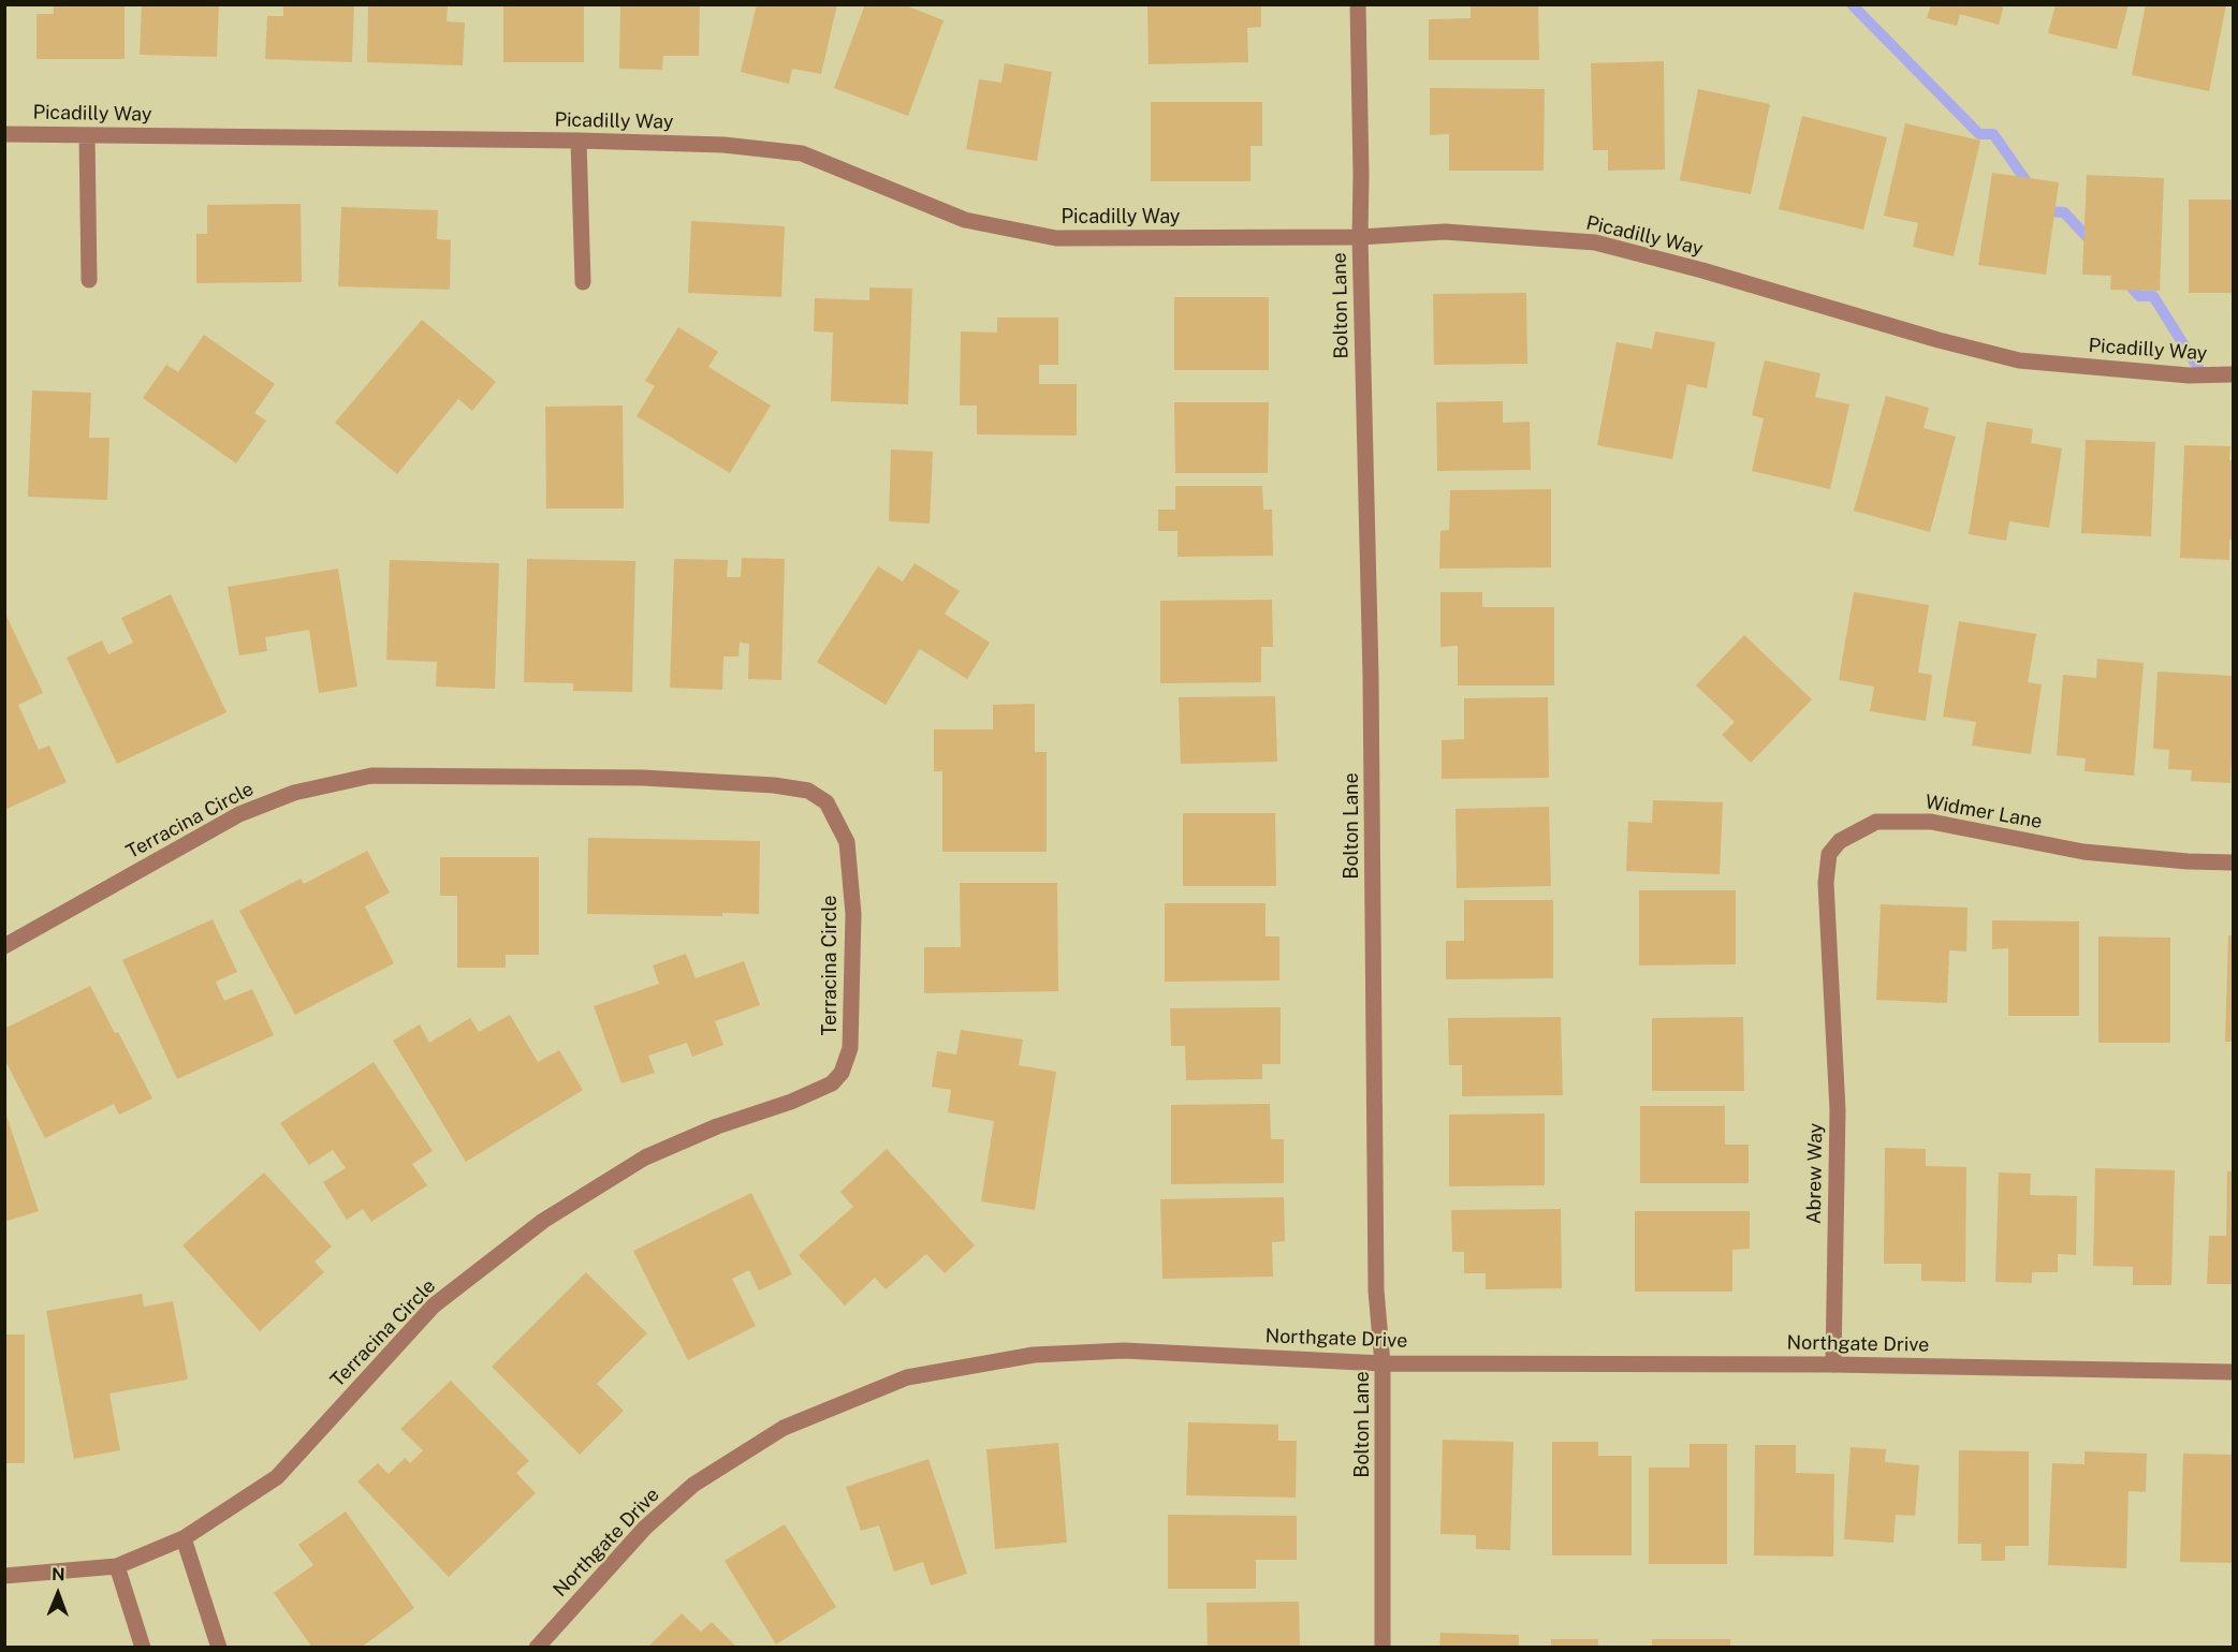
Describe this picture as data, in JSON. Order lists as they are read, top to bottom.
{
  "streets": {
    "street": [
      "Picadilly Way",
      "Bolton Lane",
      "Widmer Lane",
      "Terracina Circle",
      "Abrew Way",
      "Northgate Drive"
    ]
  },
  "crossings": [
    ["Picadilly Way", "Bolton Lane"],
    ["Bolton Lane", "Northgate Drive"],
    ["Widmer Lane", "Abrew Way"],
    ["Abrew Way", "Northgate Drive"]
  ],
  "north": "top"
}
